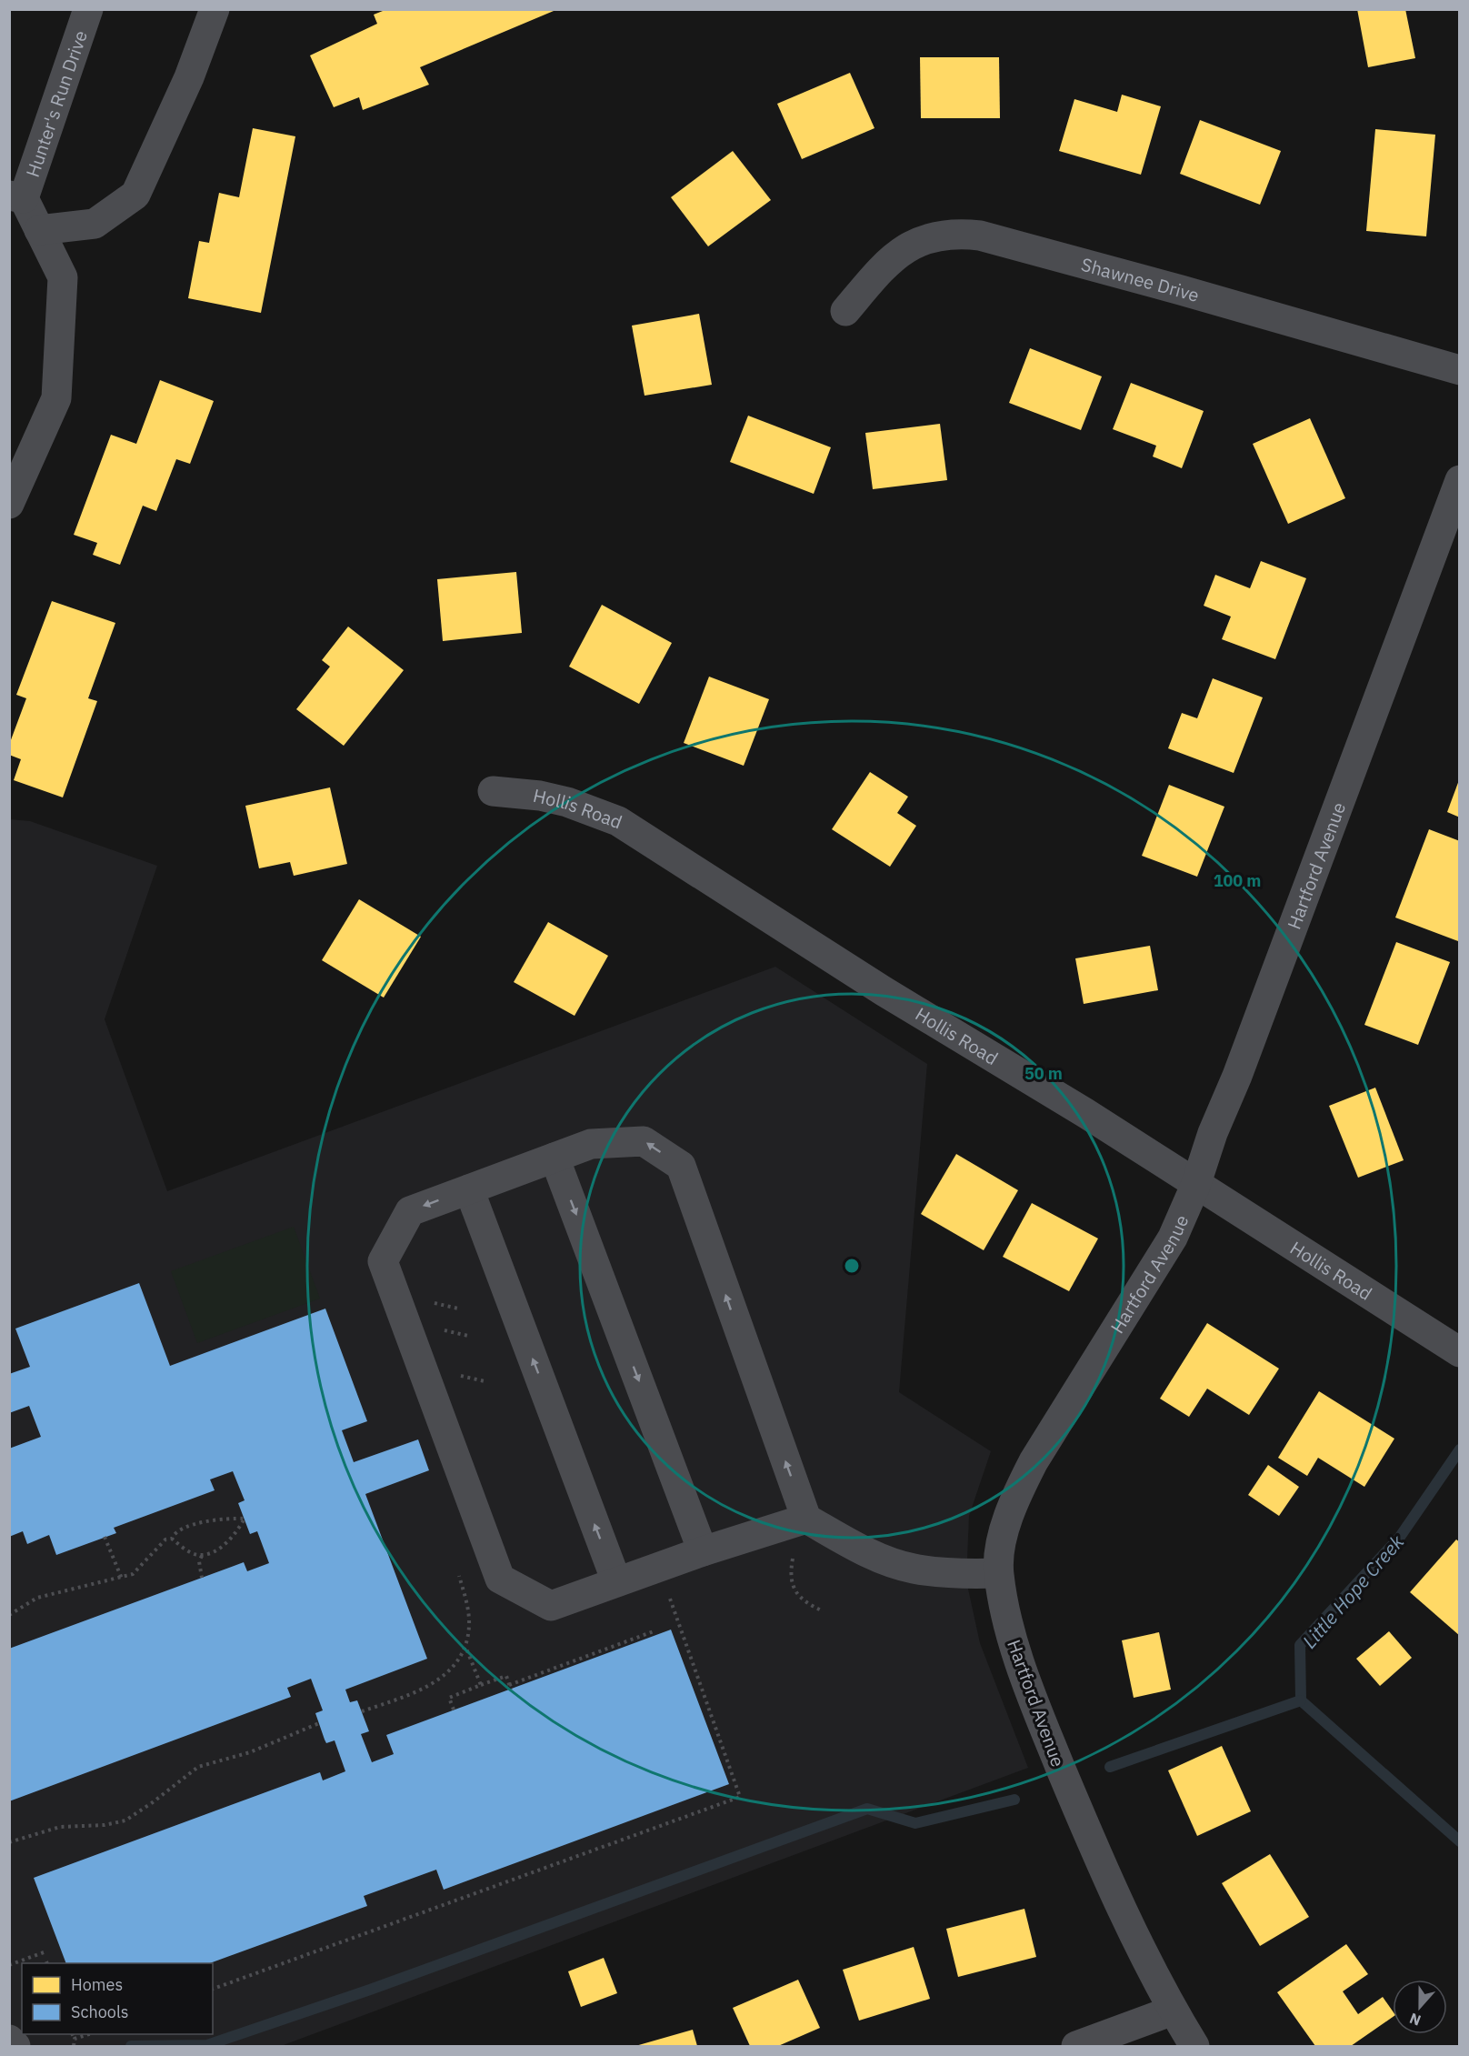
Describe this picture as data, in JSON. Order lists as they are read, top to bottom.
{
  "streets": {
    "street": [
      "Hunter's Run Drive",
      "Shawnee Drive",
      "Hollis Road",
      "Hartford Avenue"
    ]
  },
  "crossings": [
    ["Hollis Road", "Hartford Avenue"]
  ],
  "water": ["Little Hope Creek"],
  "legend": ["Homes", "Schools"],
  "north": "bottom",
  "rings": ["100 m", "50 m"]
}
